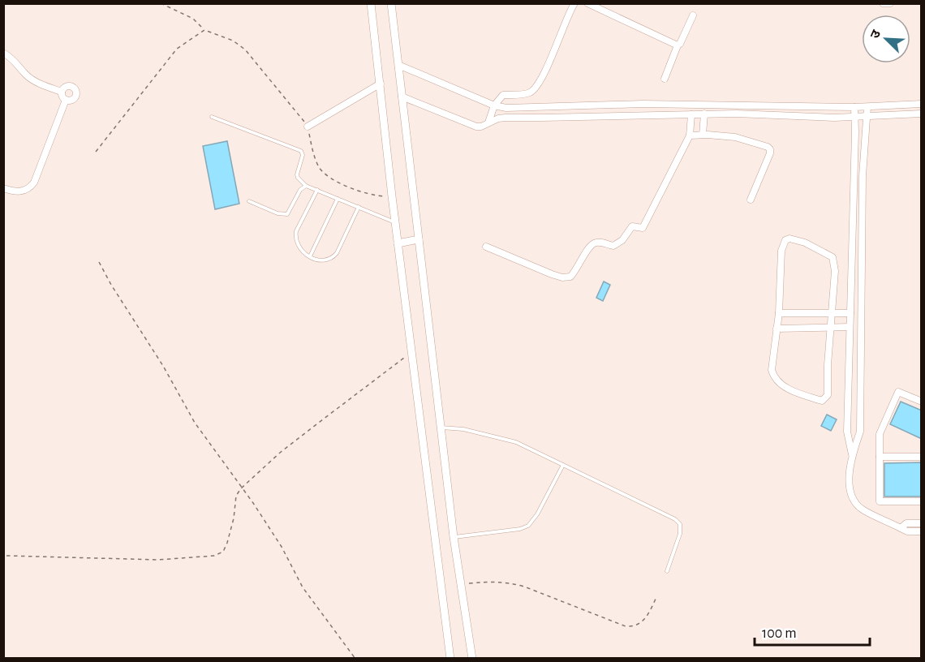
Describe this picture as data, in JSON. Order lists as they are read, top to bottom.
{
  "scale_bar": "100 m",
  "north": "top left"
}
